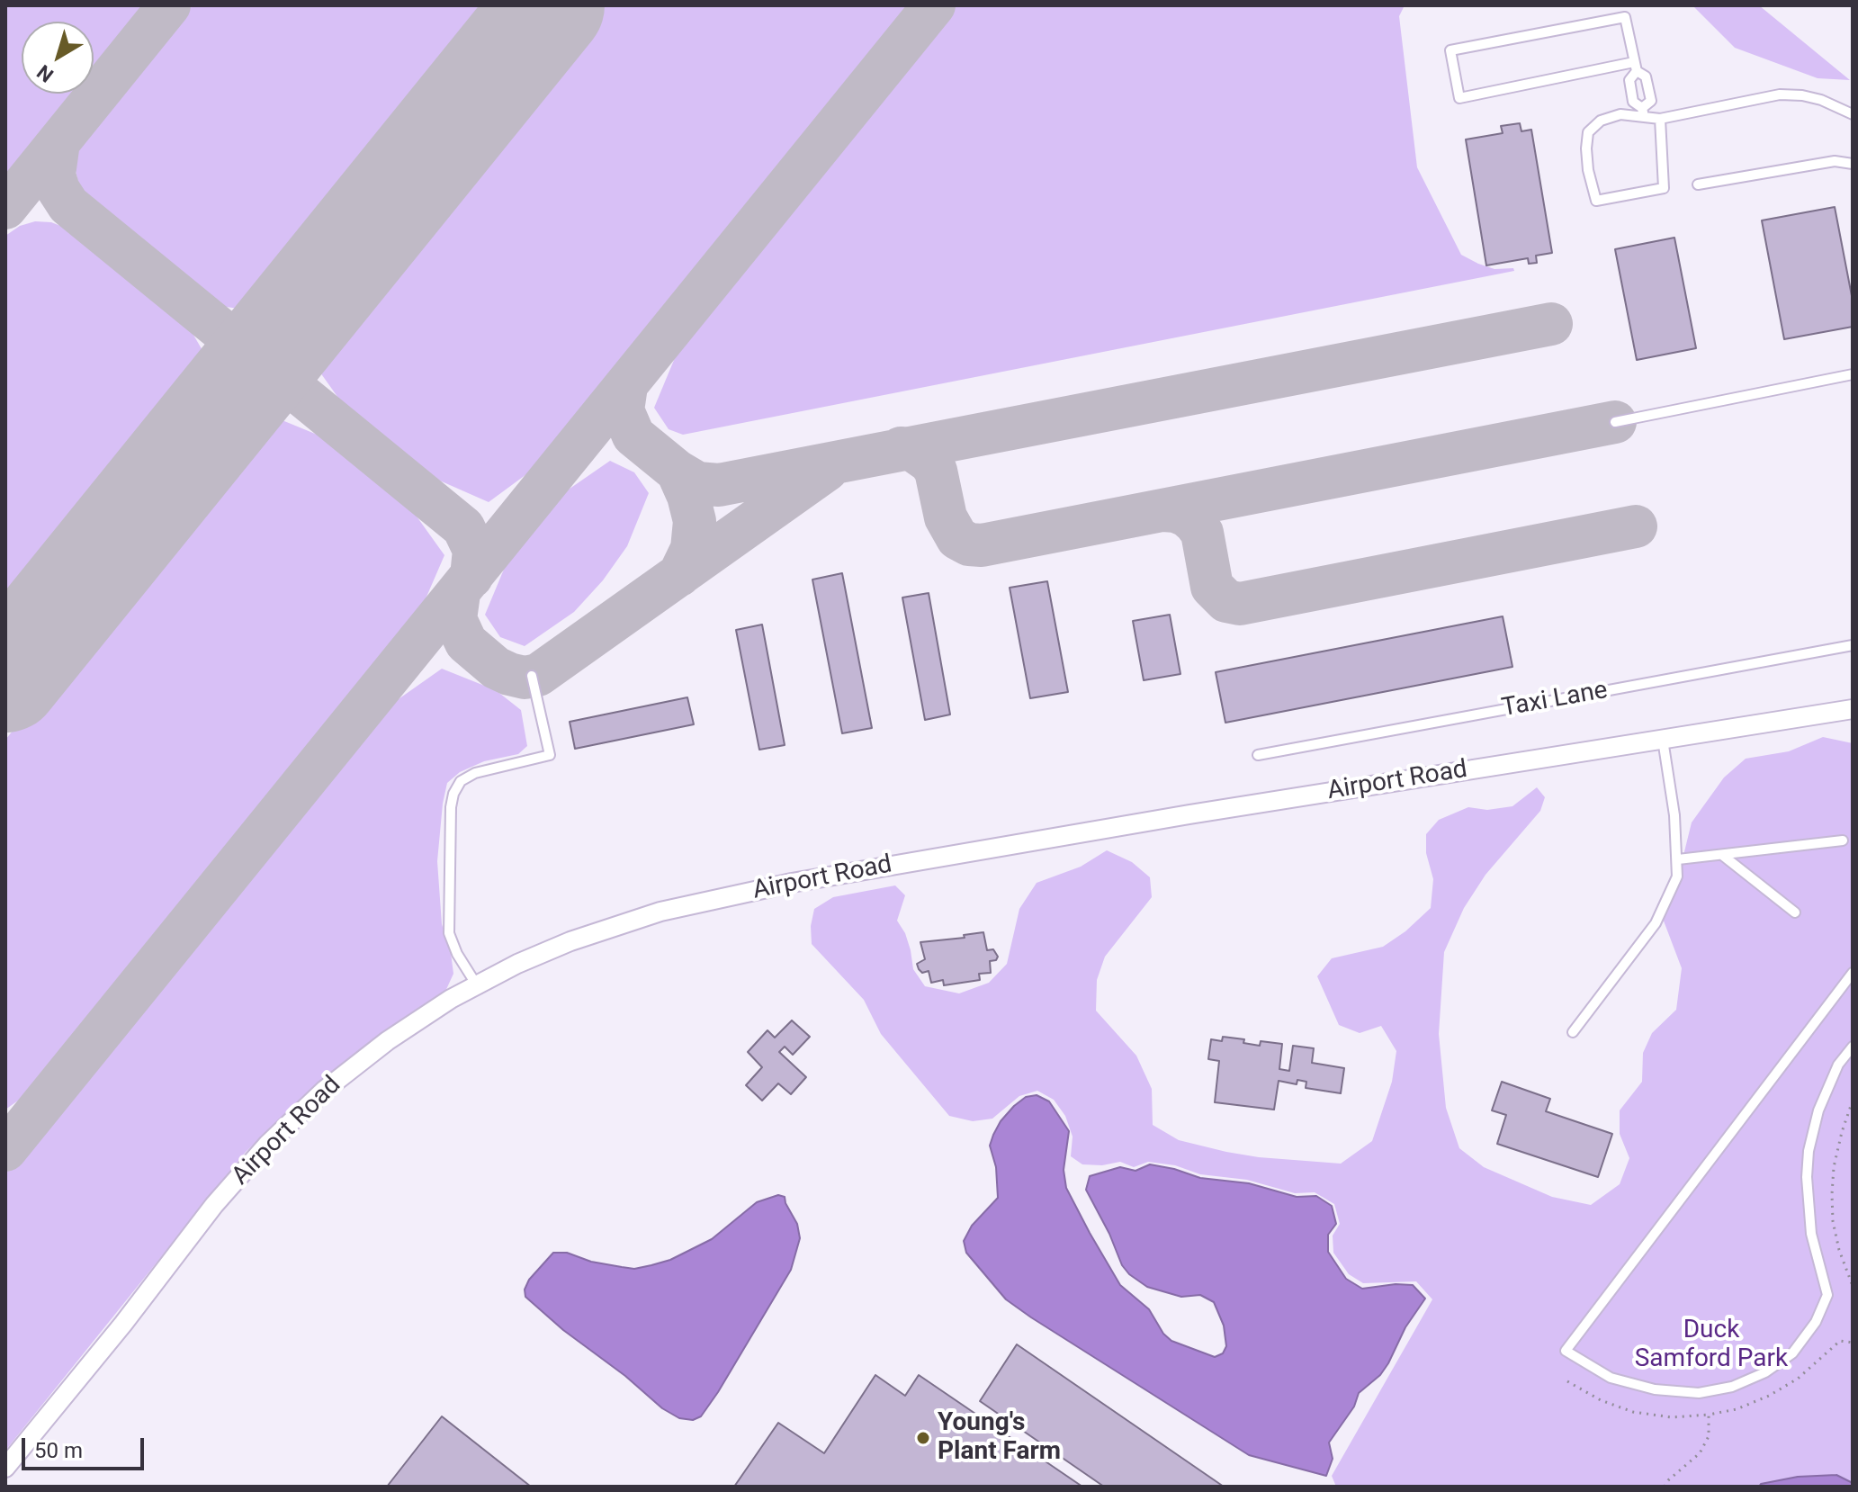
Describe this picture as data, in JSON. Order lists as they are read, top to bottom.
{
  "streets": {
    "street": ["Airport Road"],
    "lane": ["Taxi Lane"]
  },
  "parks": ["Duck Samford Park"],
  "places": ["Young's Plant Farm"],
  "scale_bar": "50 m",
  "north": "bottom left"
}
